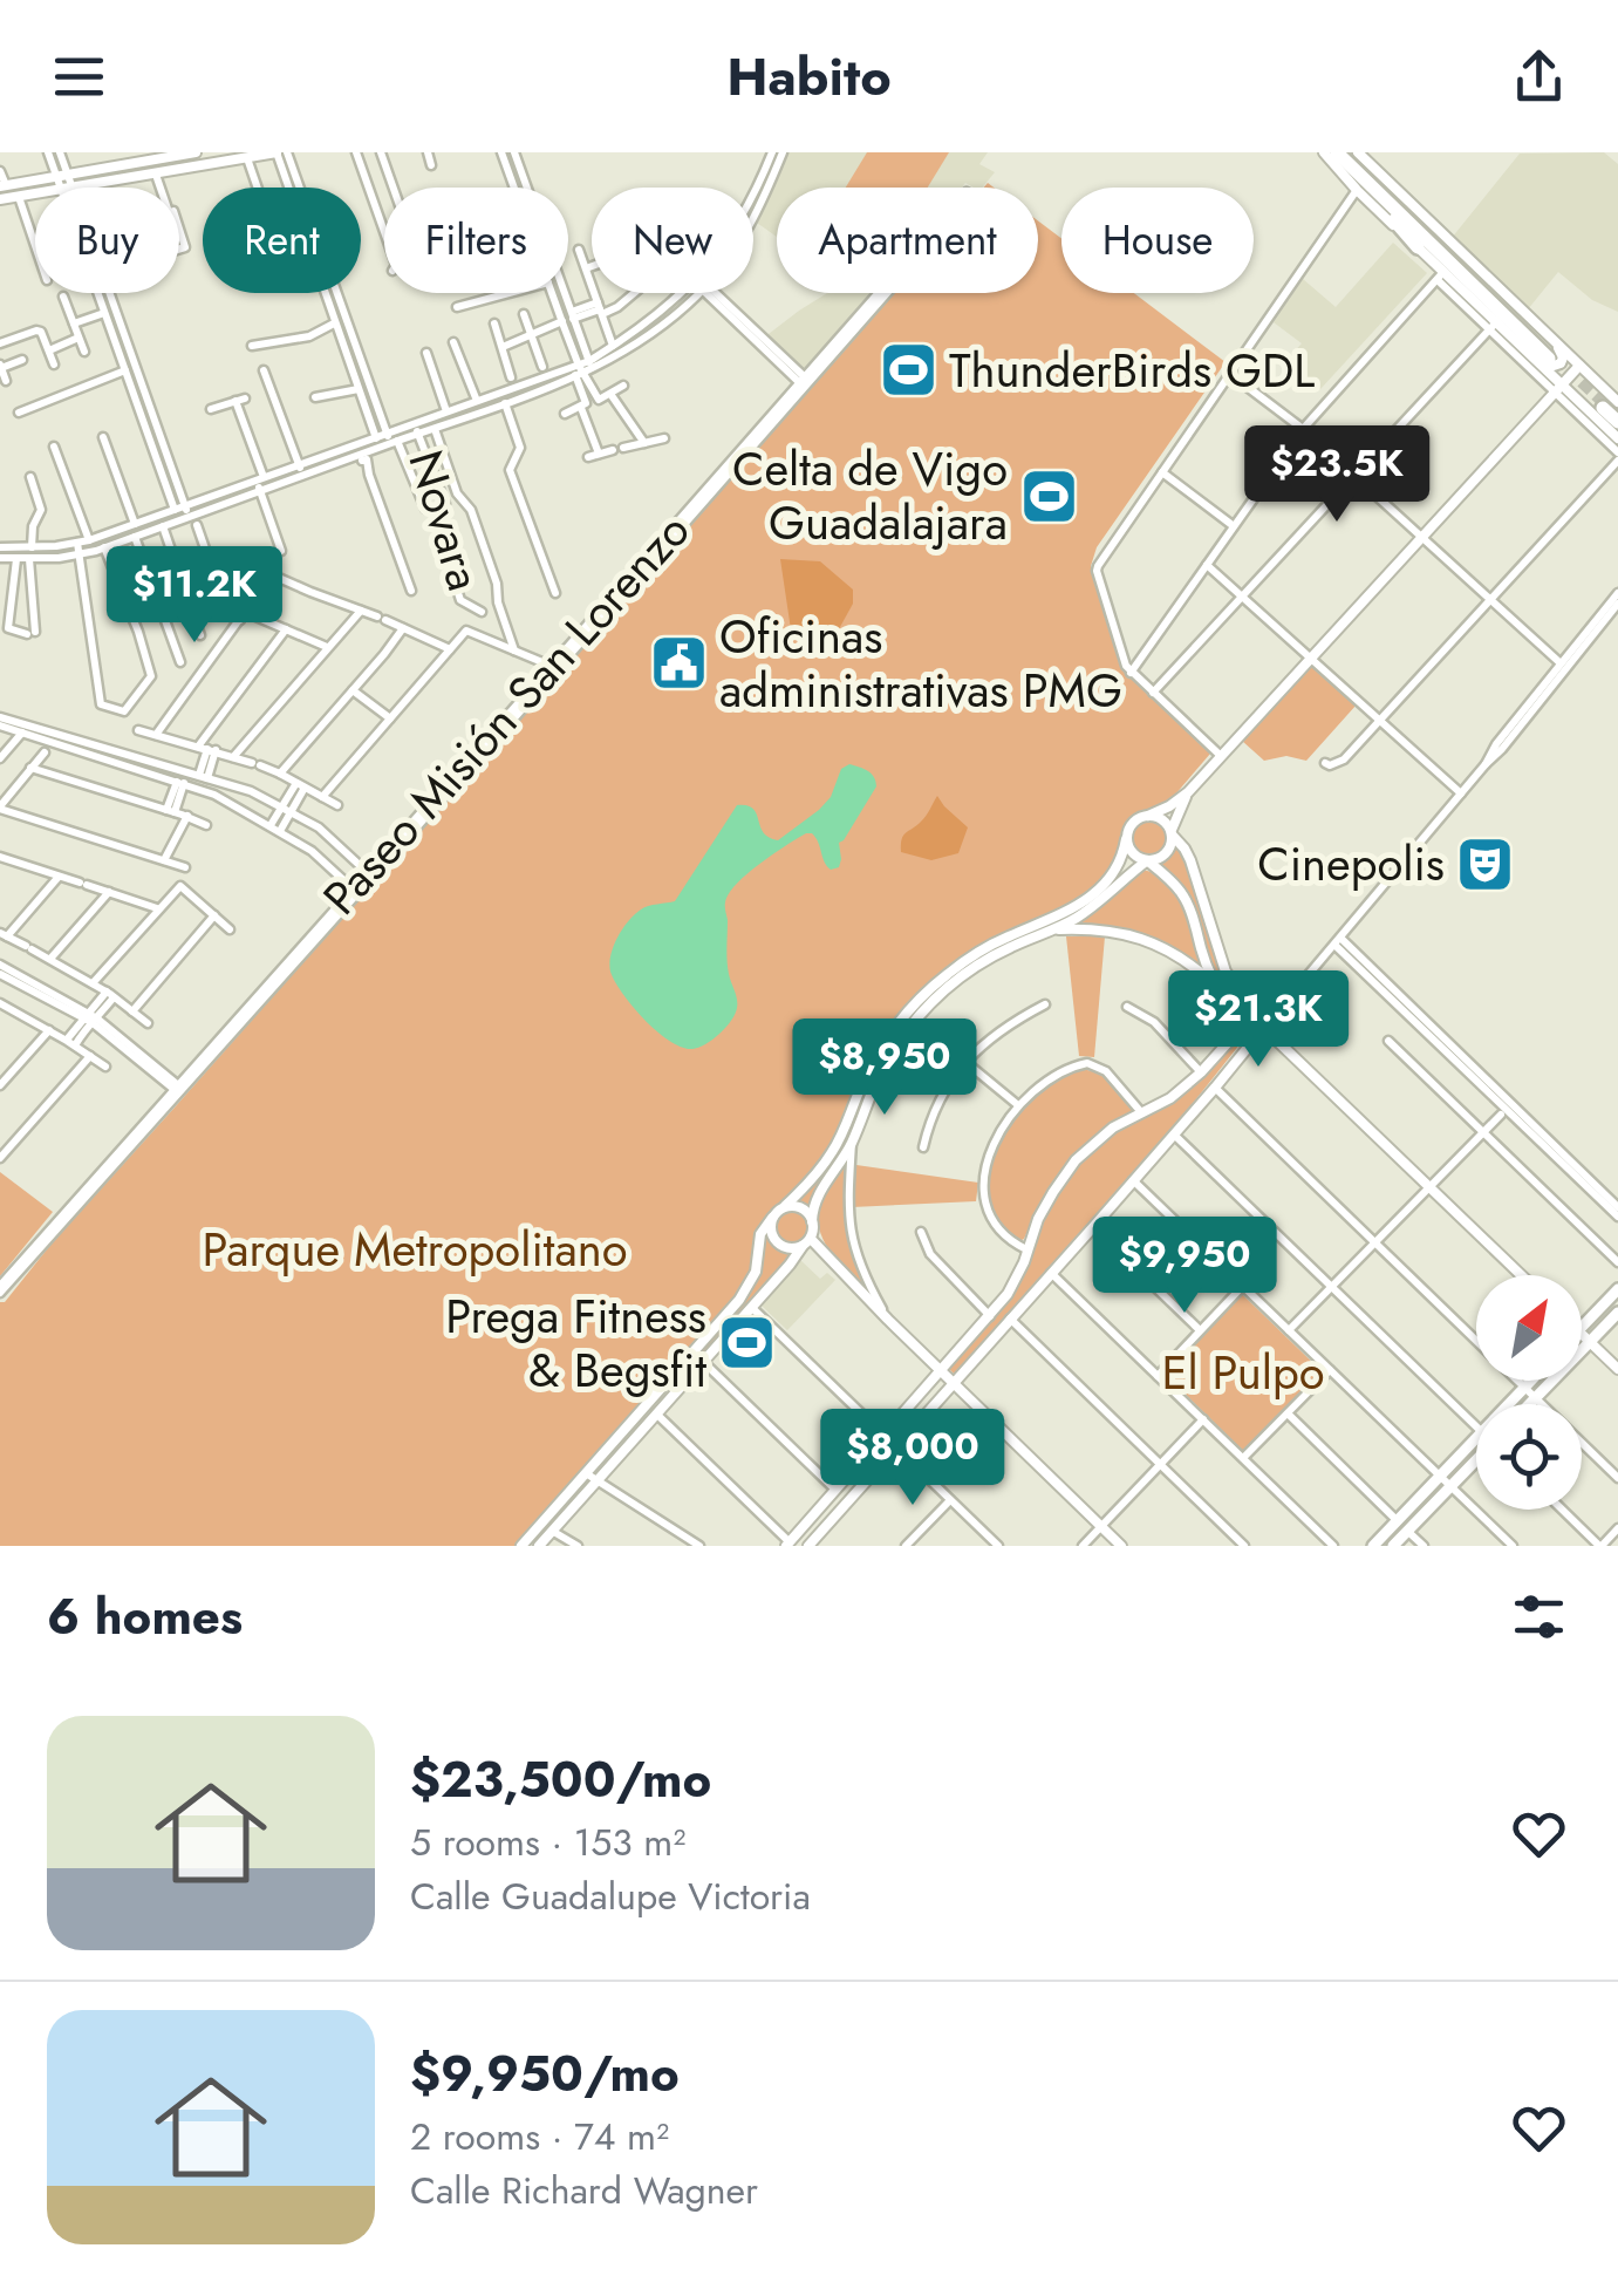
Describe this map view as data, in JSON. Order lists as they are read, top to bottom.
{
  "streets": {
    "street": ["Novara", "Paseo Misión San Lorenzo"]
  },
  "parks": ["Parque Metropolitano", "El Pulpo"],
  "places": {
    "sports": ["ThunderBirds GDL", "Celta de Vigo Guadalajara", "Prega Fitness & Begsfit"],
    "public building": ["Oficinas administrativas PMG"],
    "theatre": ["Cinepolis"]
  },
  "north": "top right",
  "page": {
    "header": "Habito",
    "chip": [
      "Buy",
      "Rent",
      "Filters",
      "New",
      "Apartment",
      "House"
    ],
    "price": [
      "$23.5K",
      "$11.2K",
      "$21.3K",
      "$8,950",
      "$9,950",
      "$8,000"
    ],
    "heading": "6 homes",
    "list": [
      {
        "name": "$23,500/mo",
        "note": "5 rooms · 153 m² · Calle Guadalupe Victoria"
      },
      {
        "name": "$9,950/mo",
        "note": "2 rooms · 74 m² · Calle Richard Wagner"
      }
    ]
  }
}
